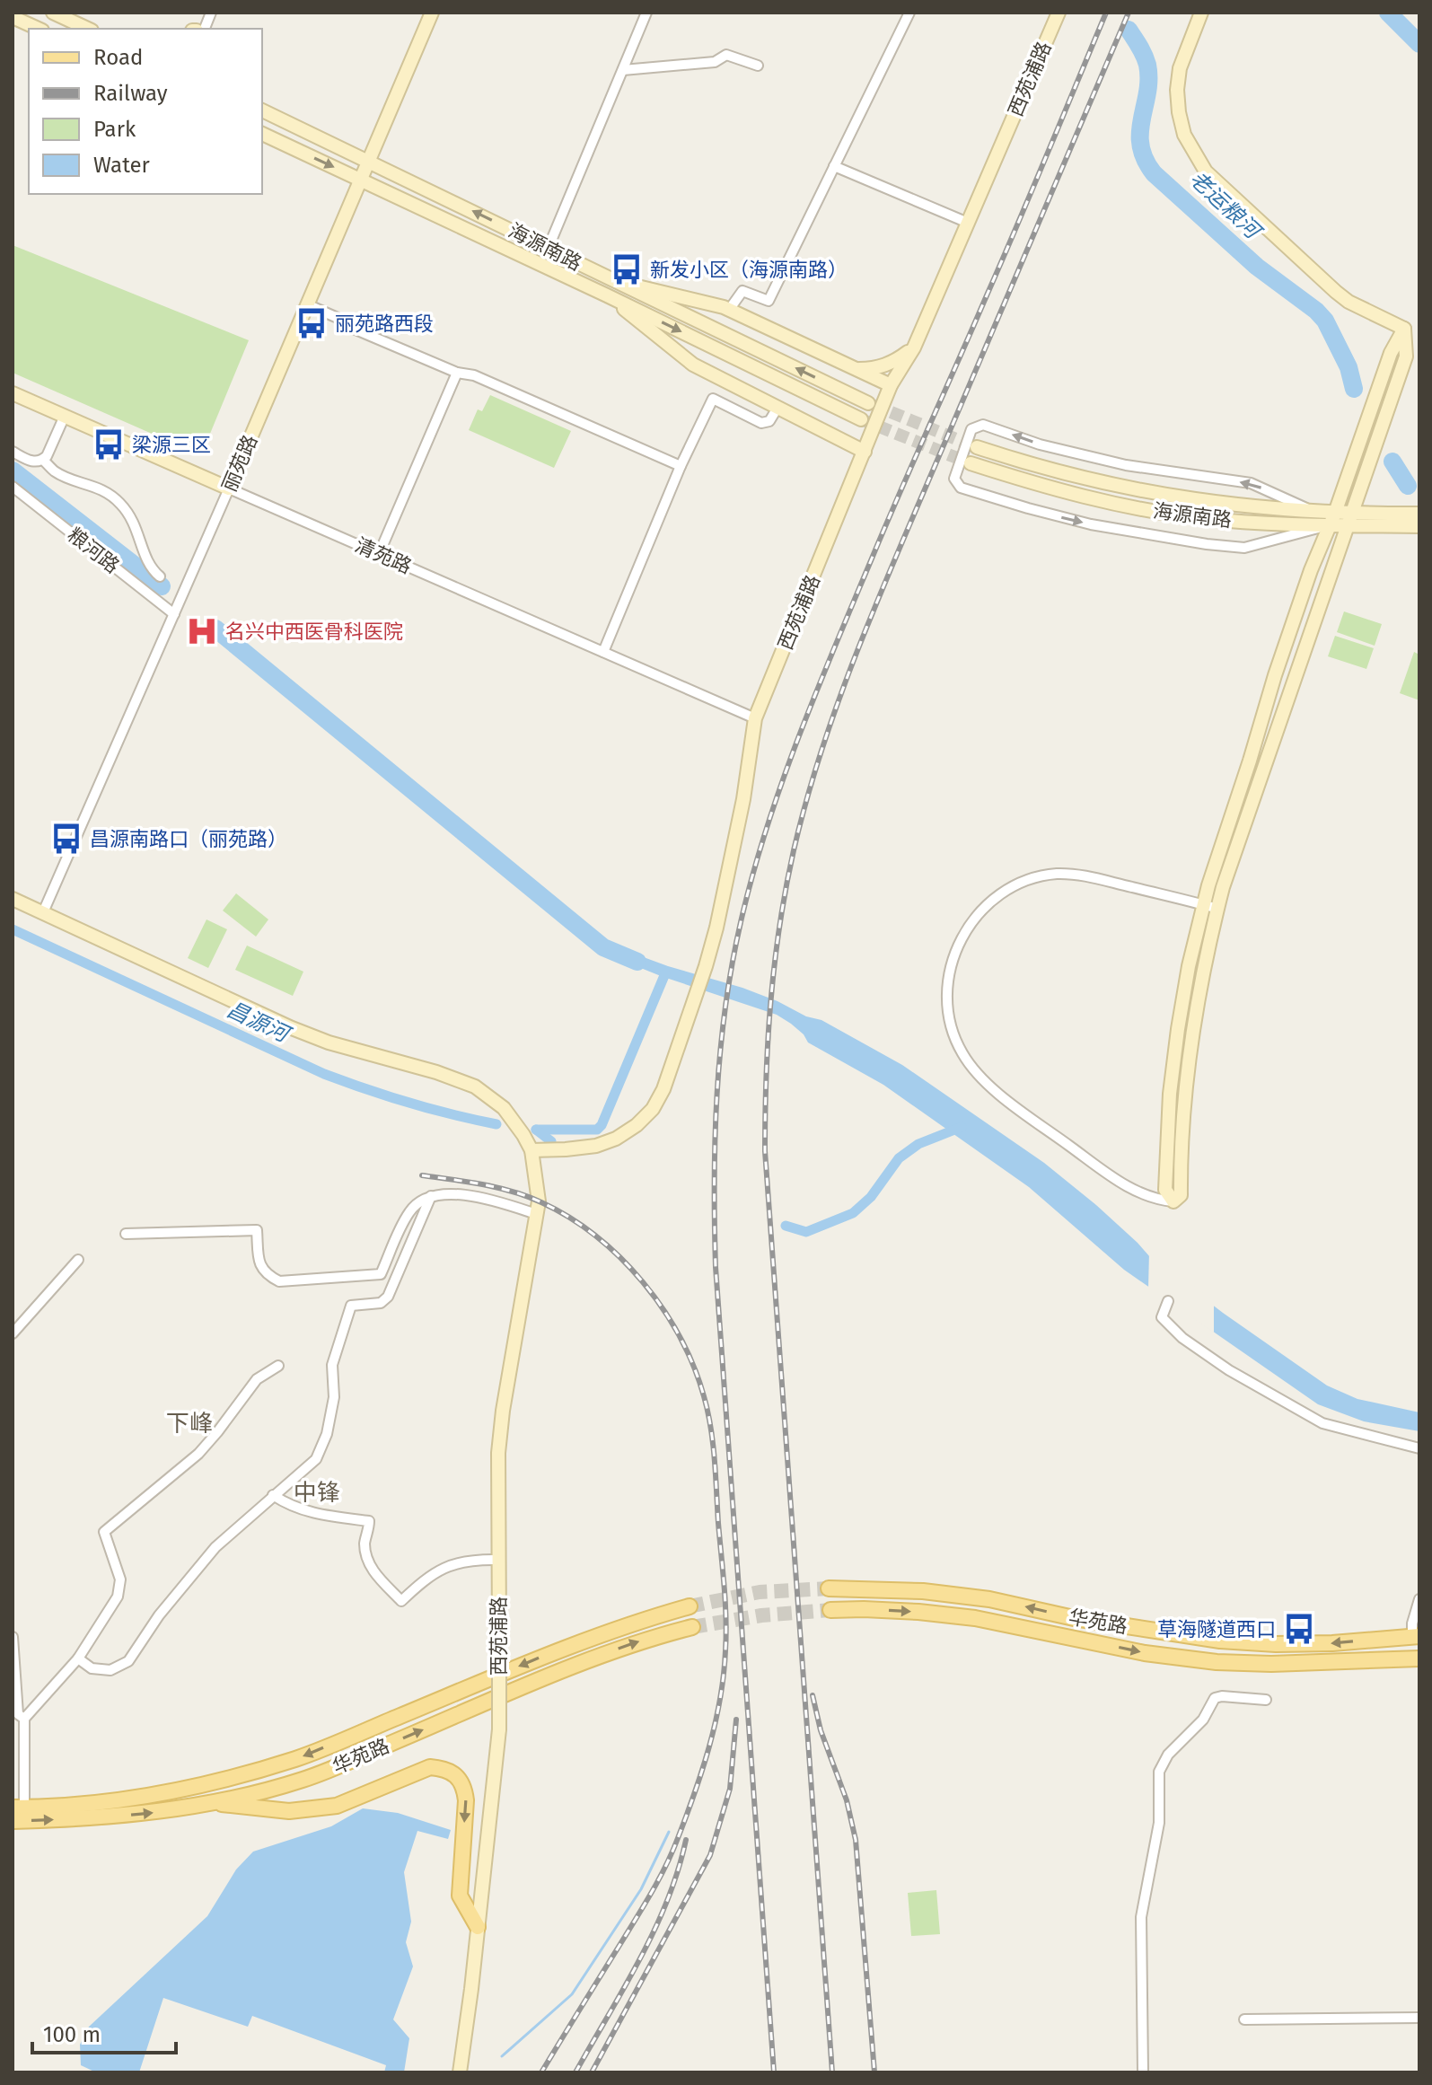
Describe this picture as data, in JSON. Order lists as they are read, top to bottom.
{
  "streets": {
    "main road": ["华苑路"],
    "street": [
      "西苑浦路",
      "海源南路",
      "丽苑路",
      "粮河路",
      "清苑路"
    ]
  },
  "crossings": [
    ["西苑浦路", "清苑路"],
    ["海源南路", "丽苑路"],
    ["丽苑路", "粮河路"],
    ["丽苑路", "清苑路"]
  ],
  "districts": ["下峰", "中锋"],
  "water": ["老运粮河", "昌源河"],
  "places": {
    "bus stop": [
      "新发小区（海源南路）",
      "丽苑路西段",
      "梁源三区",
      "昌源南路口（丽苑路）",
      "草海隧道西口"
    ],
    "hospital": ["名兴中西医骨科医院"]
  },
  "legend": [
    "Road",
    "Railway",
    "Park",
    "Water"
  ],
  "scale_bar": "100 m"
}
